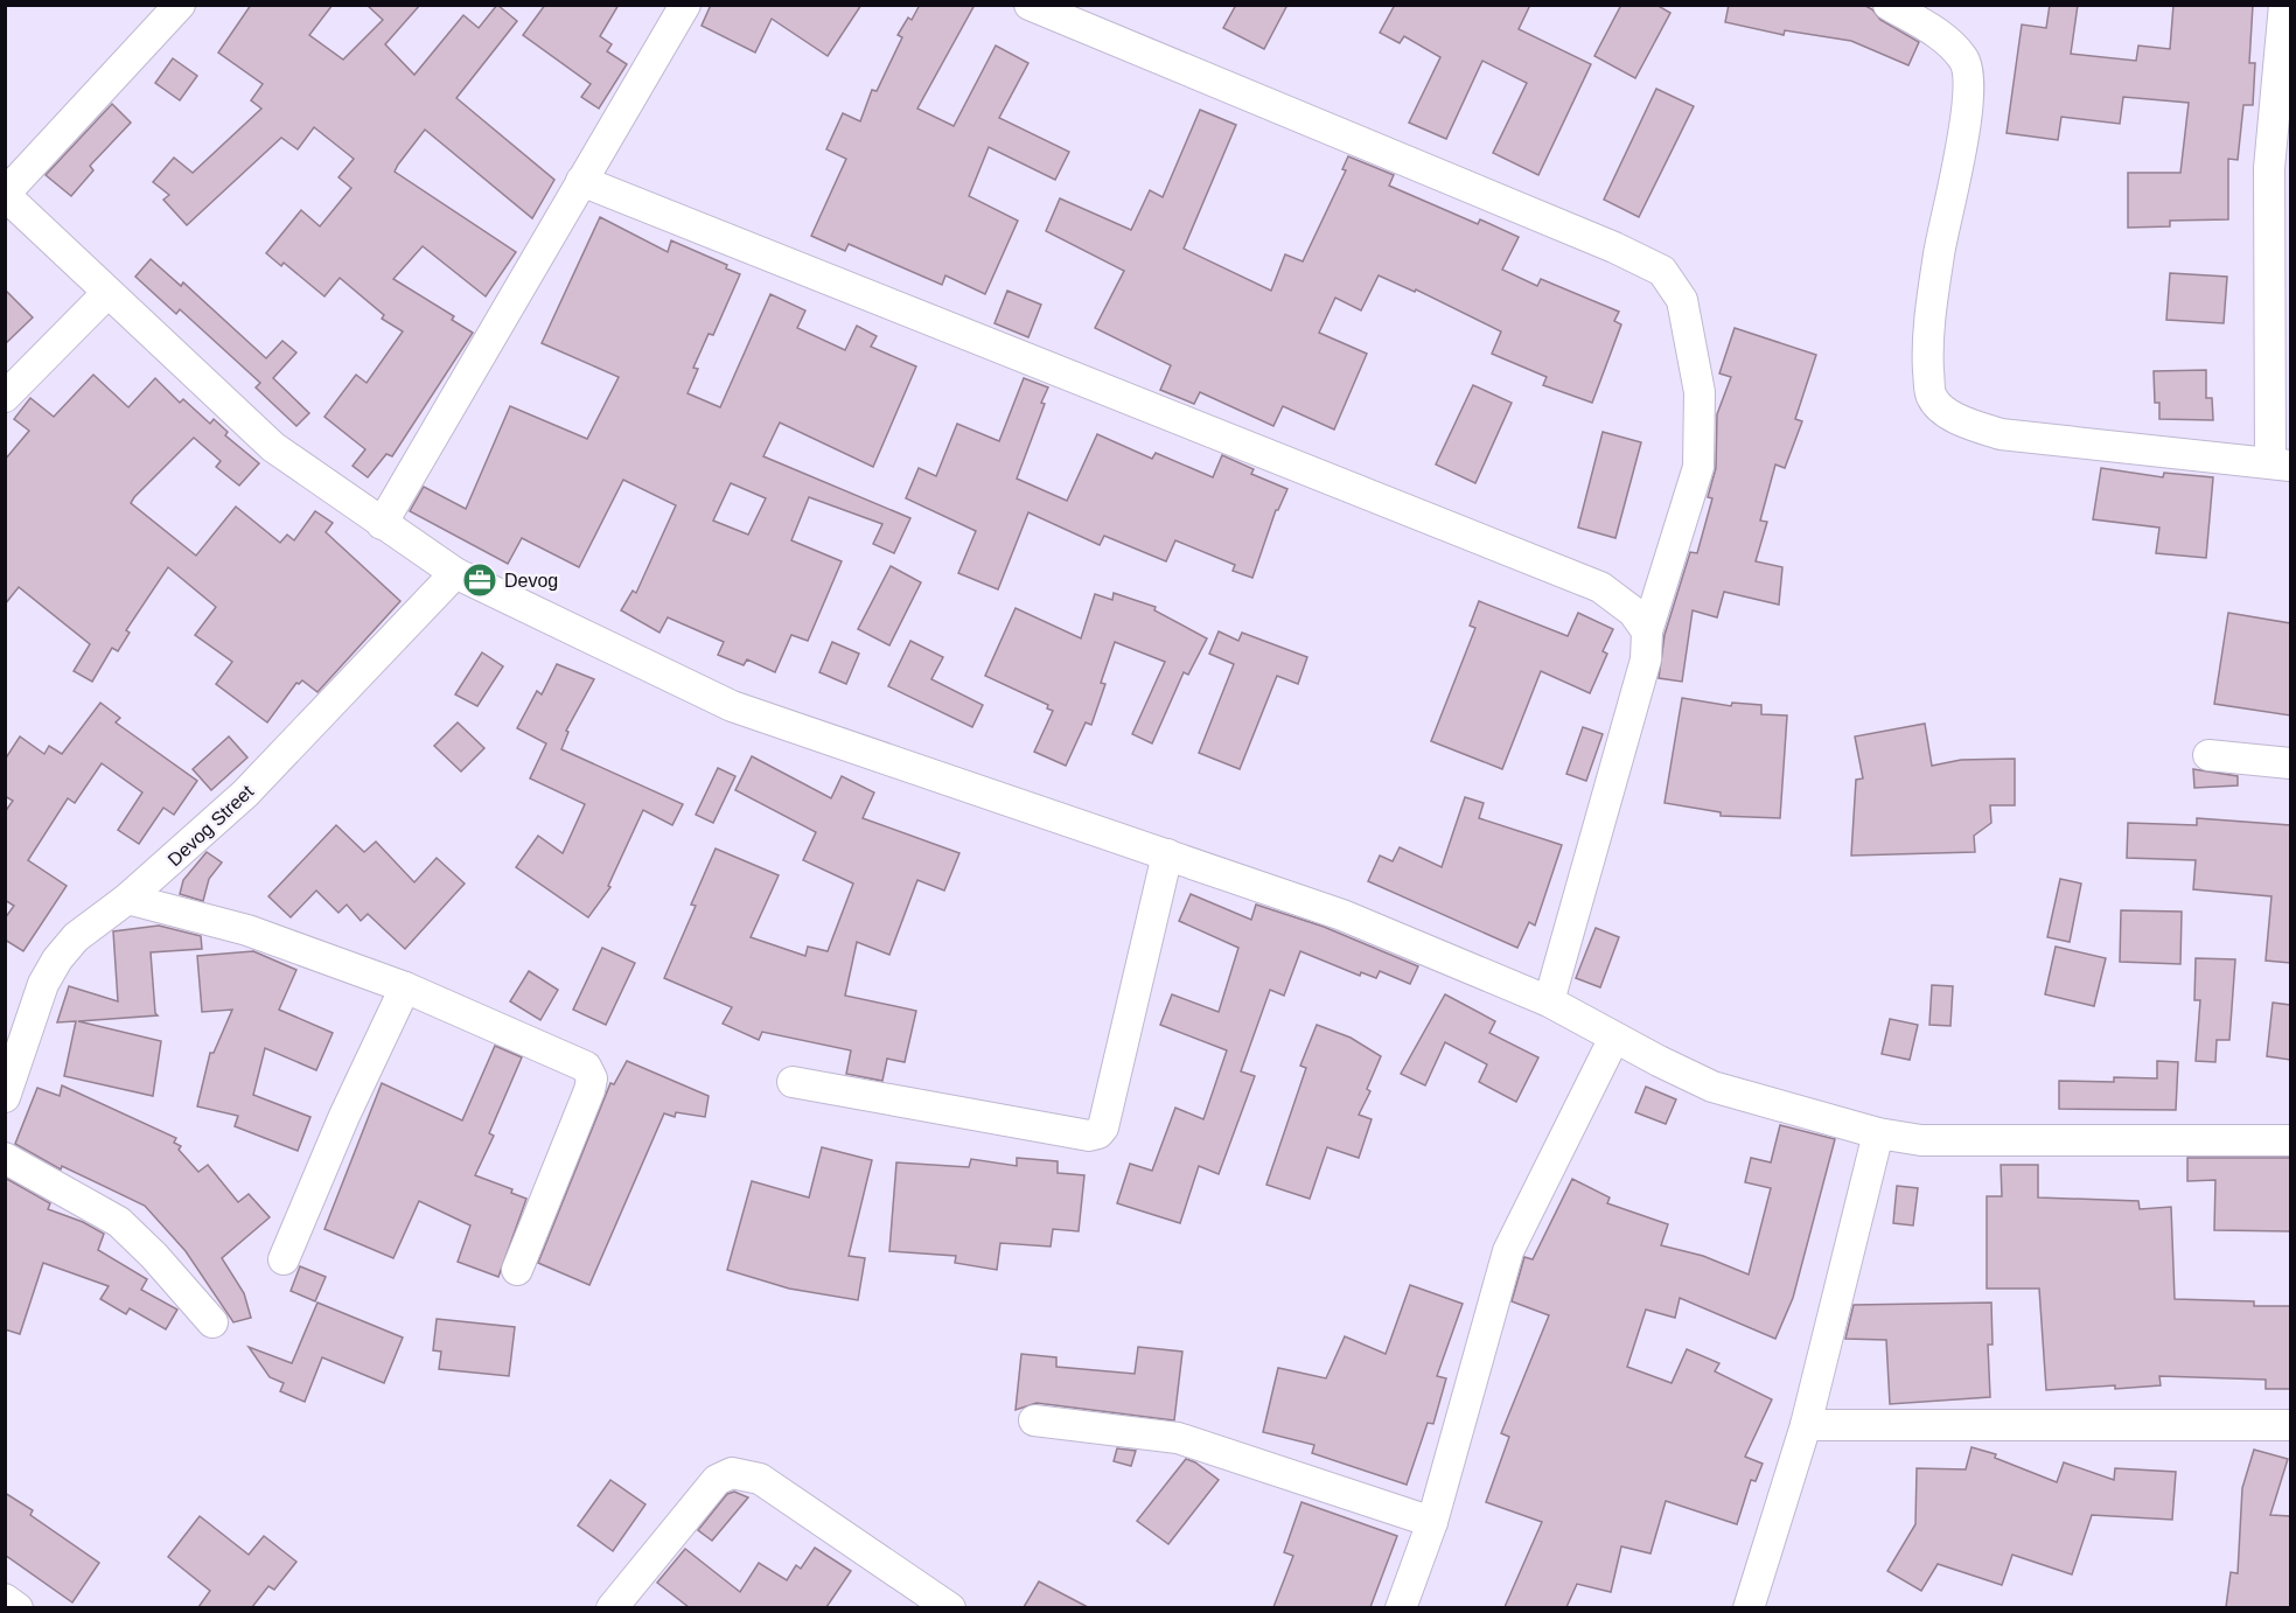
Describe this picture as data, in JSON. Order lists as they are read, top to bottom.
{
  "streets": {
    "street": ["Devog Street"]
  },
  "places": {
    "office": ["Devog"]
  }
}
